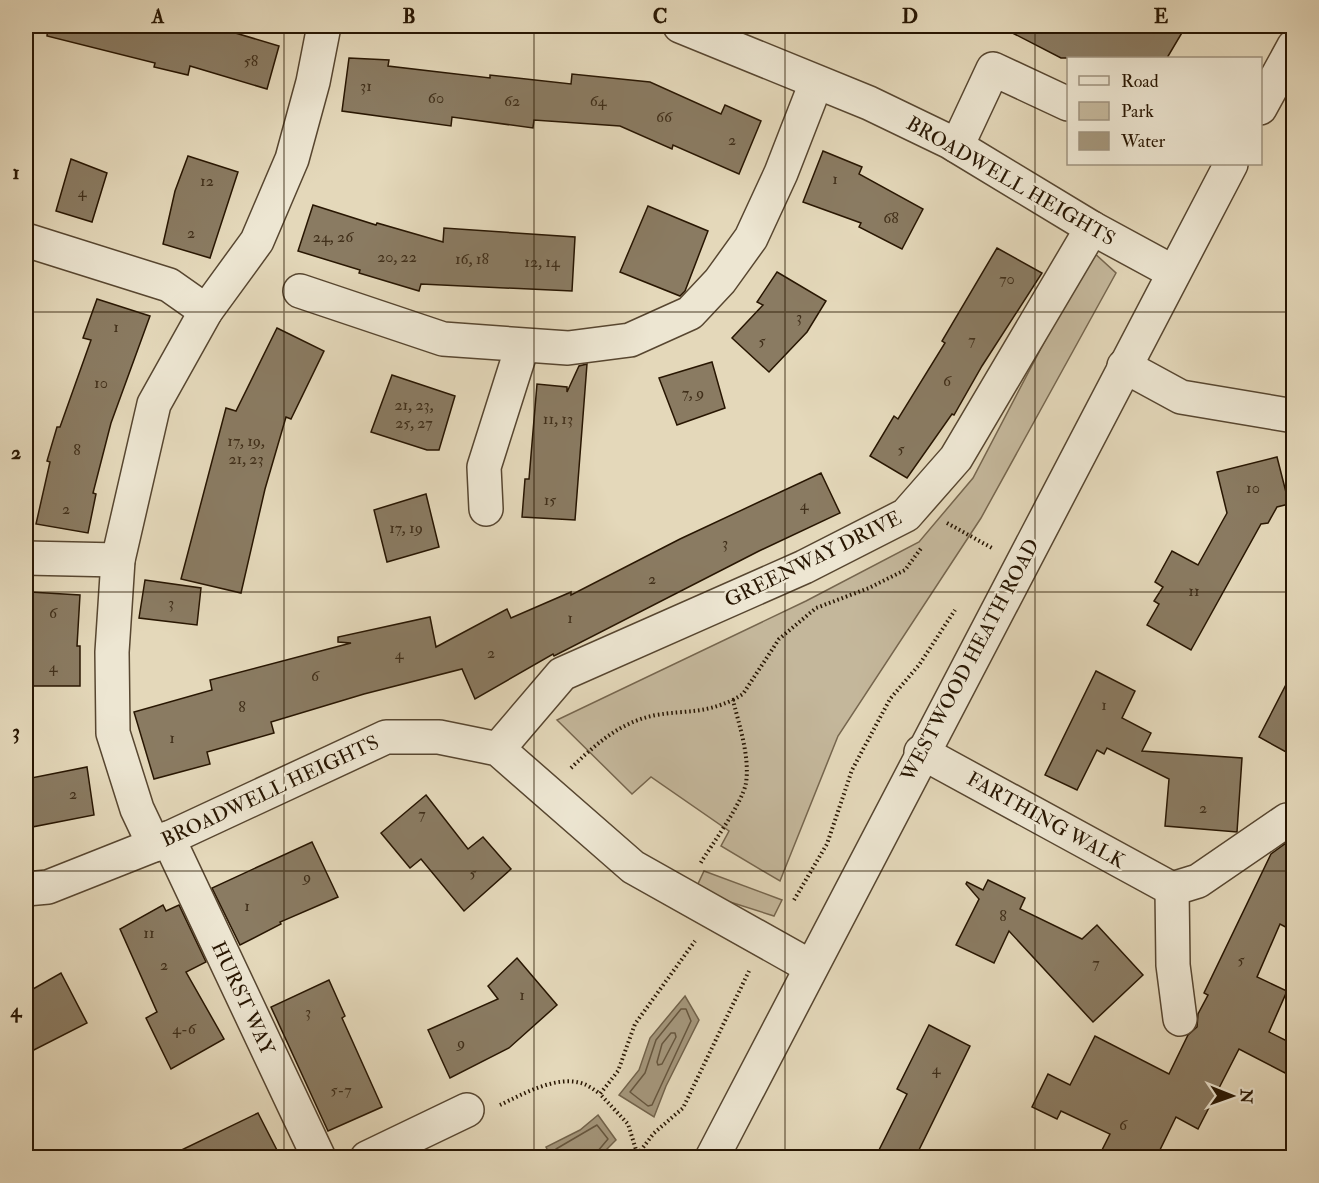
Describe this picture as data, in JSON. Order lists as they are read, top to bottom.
{
  "streets": {
    "street": [
      "BROADWELL HEIGHTS",
      "GREENWAY DRIVE",
      "WESTWOOD HEATH ROAD",
      "FARTHING WALK",
      "HURST WAY"
    ]
  },
  "crossings": [
    ["BROADWELL HEIGHTS", "GREENWAY DRIVE"],
    ["BROADWELL HEIGHTS", "WESTWOOD HEATH ROAD"],
    ["BROADWELL HEIGHTS", "HURST WAY"],
    ["WESTWOOD HEATH ROAD", "FARTHING WALK"]
  ],
  "house_numbers": [
    "58",
    "31",
    "60",
    "62",
    "64",
    "66",
    "2",
    "1",
    "12",
    "4",
    "68",
    "2",
    "24, 26",
    "20, 22",
    "16, 18",
    "12, 14",
    "70",
    "3",
    "1",
    "7",
    "5",
    "6",
    "10",
    "7, 9",
    "21, 23, 25, 27",
    "11, 13",
    "17, 19, 21, 23",
    "5",
    "8",
    "10",
    "15",
    "4",
    "2",
    "17, 19",
    "3",
    "2",
    "11",
    "3",
    "6",
    "1",
    "2",
    "4",
    "4",
    "6",
    "1",
    "8",
    "1",
    "2",
    "2",
    "7",
    "5",
    "9",
    "1",
    "8",
    "11",
    "5",
    "7",
    "2",
    "1",
    "3",
    "4-6",
    "9",
    "4",
    "5-7",
    "6"
  ],
  "legend": ["Road", "Park", "Water"],
  "north": "right",
  "grid": {
    "columns": [
      "A",
      "B",
      "C",
      "D",
      "E"
    ],
    "rows": [
      "1",
      "2",
      "3",
      "4"
    ]
  }
}
